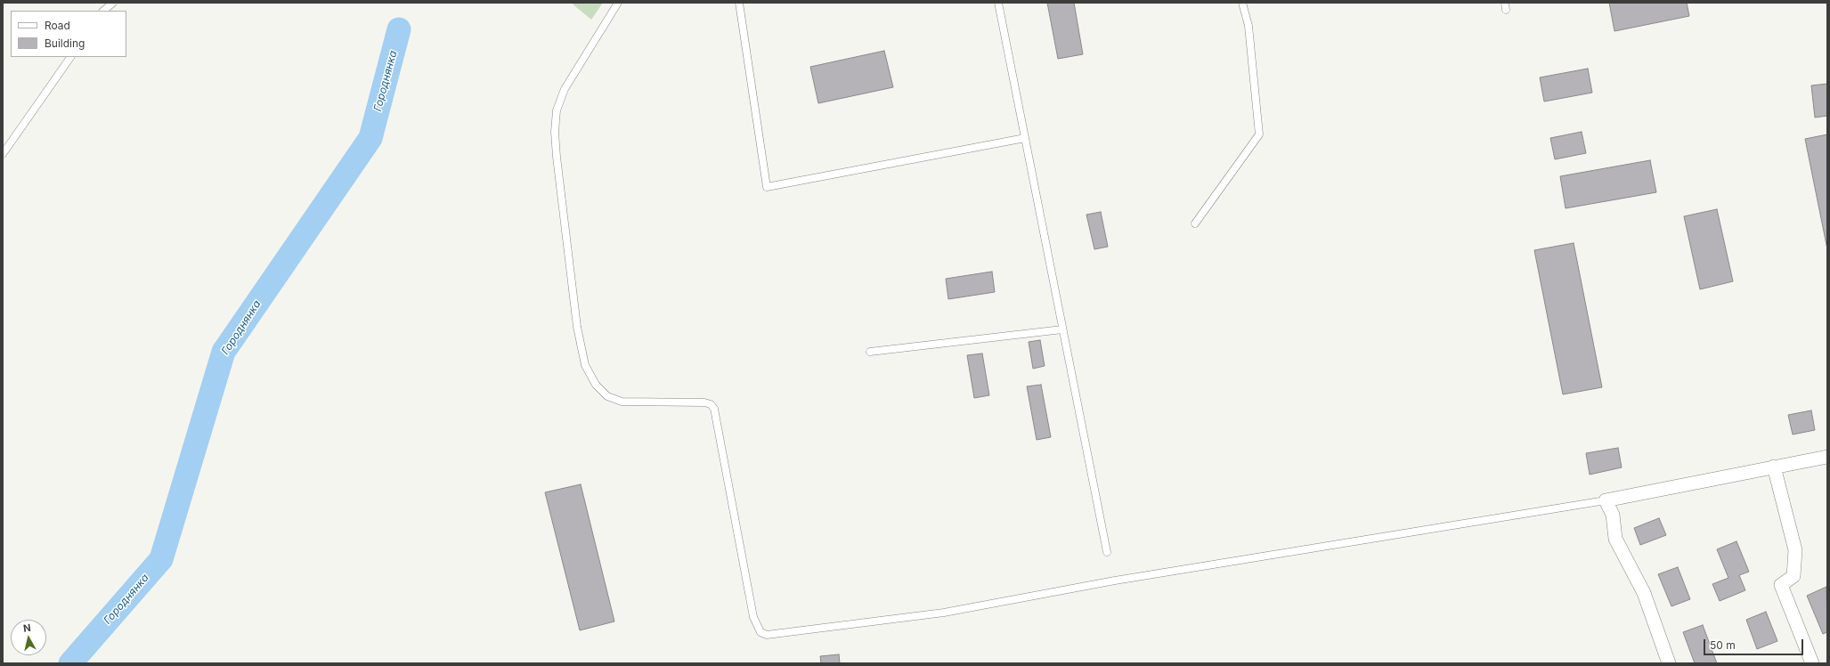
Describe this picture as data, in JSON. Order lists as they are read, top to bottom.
{
  "water": ["Городнянка"],
  "legend": ["Road", "Building"],
  "scale_bar": "50 m",
  "north": "top"
}
